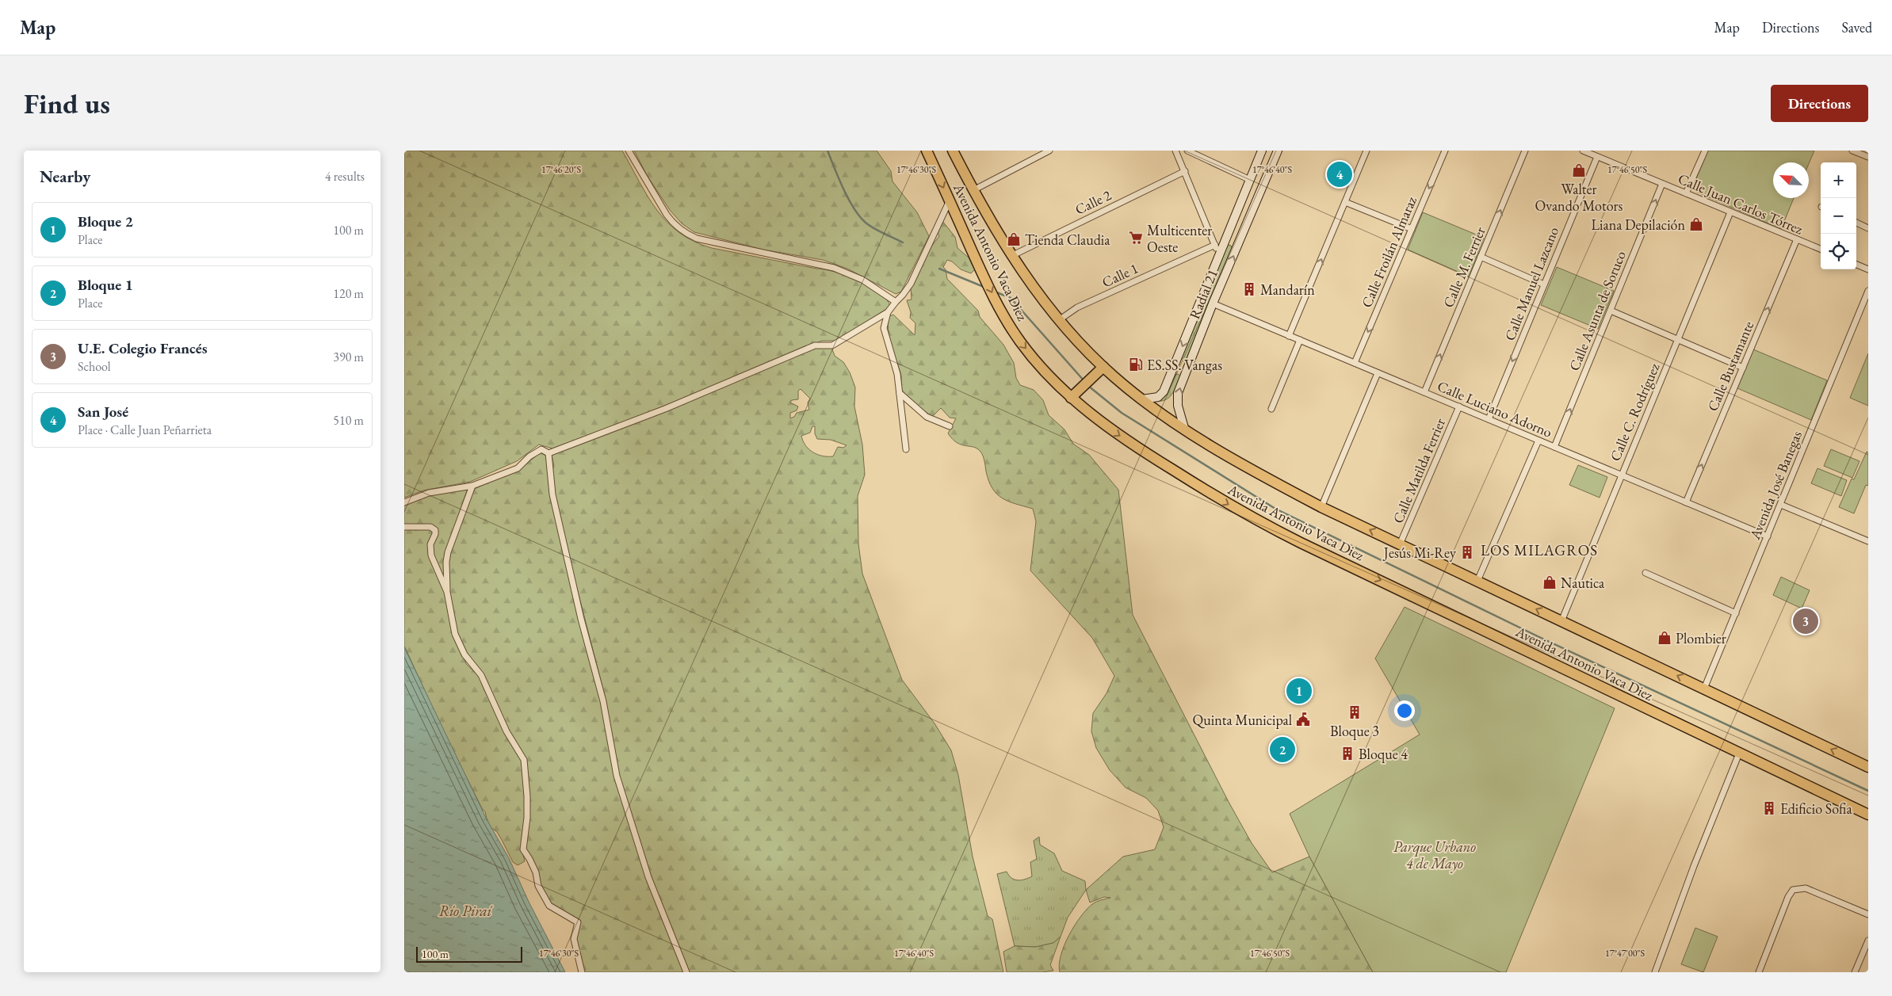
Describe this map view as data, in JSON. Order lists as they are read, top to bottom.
{
  "streets": {
    "highway": ["Avenida Antonio Vaca Diez"],
    "street": [
      "Calle 2",
      "Calle Juan Carlos Tórrez",
      "Calle Froilán Almaraz",
      "Calle M. Ferrier",
      "Calle 1",
      "Calle Manuel Lazcano",
      "Radial 21",
      "Calle Asunta de Soruco",
      "Calle Bustamante",
      "Calle Luciano Adorno",
      "Calle C. Rodríguez",
      "Calle Matilda Ferrier",
      "Avenida José Banegas"
    ]
  },
  "crossings": [
    ["Calle 2", "Avenida Antonio Vaca Diez"],
    ["Calle Juan Carlos Tórrez", "Calle Manuel Lazcano"],
    ["Calle Juan Carlos Tórrez", "Calle Asunta de Soruco"],
    ["Calle Juan Carlos Tórrez", "Calle Bustamante"],
    ["Calle Juan Carlos Tórrez", "Calle C. Rodríguez"],
    ["Avenida Antonio Vaca Diez", "Calle 1"],
    ["Avenida Antonio Vaca Diez", "Radial 21"],
    ["Avenida Antonio Vaca Diez", "Calle C. Rodríguez"],
    ["Avenida Antonio Vaca Diez", "Calle Matilda Ferrier"],
    ["Avenida Antonio Vaca Diez", "Avenida José Banegas"],
    ["Calle Froilán Almaraz", "Calle Luciano Adorno"],
    ["Calle M. Ferrier", "Calle Luciano Adorno"],
    ["Calle Manuel Lazcano", "Calle Luciano Adorno"],
    ["Radial 21", "Calle Luciano Adorno"],
    ["Calle Asunta de Soruco", "Calle Luciano Adorno"],
    ["Calle Bustamante", "Calle Luciano Adorno"],
    ["Calle Luciano Adorno", "Calle C. Rodríguez"],
    ["Calle Luciano Adorno", "Calle Matilda Ferrier"],
    ["Calle Luciano Adorno", "Avenida José Banegas"]
  ],
  "one_way": [
    "Calle Froilán Almaraz",
    "Calle M. Ferrier",
    "Calle Manuel Lazcano",
    "Calle Asunta de Soruco",
    "Calle Bustamante"
  ],
  "districts": ["LOS MILAGROS"],
  "water": ["Río Piraí"],
  "parks": ["Parque Urbano 4 de Mayo"],
  "places": {
    "shop": [
      "Walter Ovando Motors",
      "Liana Depilación",
      "Tienda Claudia",
      "Nautica",
      "Plombier"
    ],
    "supermarket": ["Multicenter Oeste"],
    "building": [
      "Mandarín",
      "Jesús Mi-Rey",
      "Bloque 3",
      "Bloque 4",
      "Edificio Sofia"
    ],
    "fuel station": ["ES.SS. Vangas"],
    "public building": ["Quinta Municipal"]
  },
  "scale_bar": "100 m",
  "north": "top left",
  "page": {
    "header": "Map",
    "nav": ["Map", "Directions", "Saved"],
    "buttons": "Directions",
    "title": "Find us",
    "heading": ["Nearby", "4 results"],
    "pins": [
      "4",
      "3",
      "1",
      "2"
    ],
    "map_buttons": ["+", "−"],
    "list": [
      {
        "mark": "1",
        "name": "Bloque 2",
        "note": "Place",
        "value": "100 m"
      },
      {
        "mark": "2",
        "name": "Bloque 1",
        "note": "Place",
        "value": "120 m"
      },
      {
        "mark": "3",
        "name": "U.E. Colegio Francés",
        "note": "School",
        "value": "390 m"
      },
      {
        "mark": "4",
        "name": "San José",
        "note": "Place · Calle Juan Peñarrieta",
        "value": "510 m"
      }
    ],
    "scale": "100 m"
  },
  "coordinates": [
    "17°46'20\"S",
    "17°46'30\"S",
    "17°46'40\"S",
    "17°46'50\"S",
    "17°47'00\"S"
  ]
}
